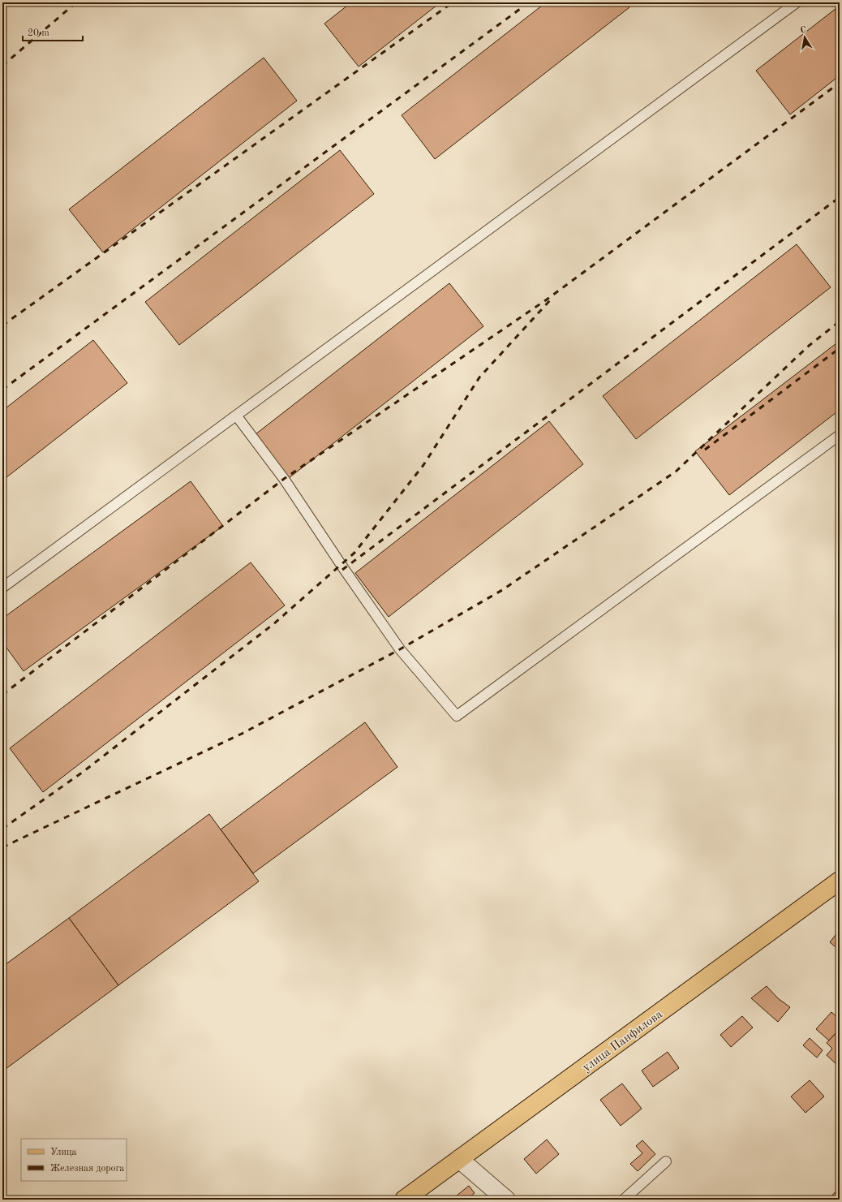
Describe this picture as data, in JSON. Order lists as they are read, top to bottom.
{
  "streets": {
    "main road": ["улица Панфилова"]
  },
  "legend": ["Улица", "Железная дорога"],
  "scale_bar": "20 m",
  "north": "top"
}
